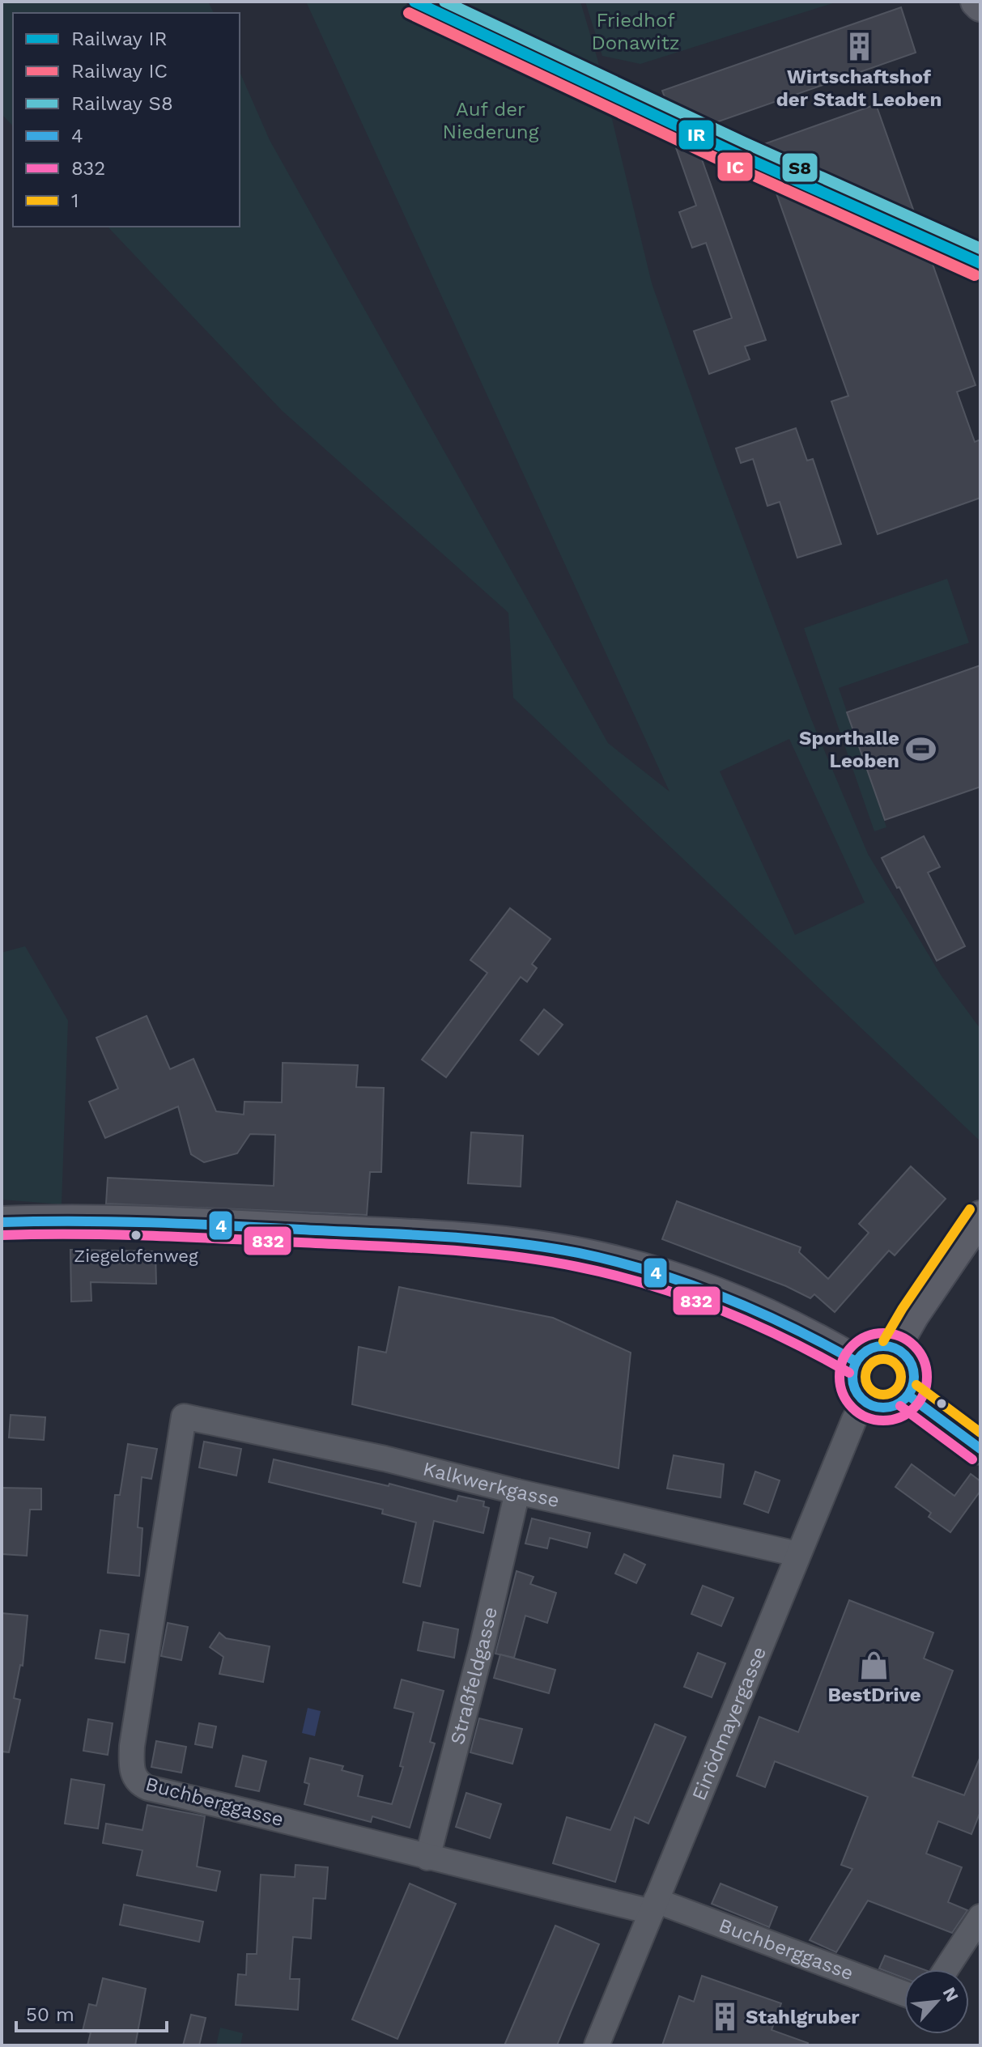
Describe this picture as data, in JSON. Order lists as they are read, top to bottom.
{
  "streets": {
    "street": [
      "Kalkwerkgasse",
      "Straßfeldgasse",
      "Einödmayergasse",
      "Buchberggasse"
    ]
  },
  "crossings": [
    ["Kalkwerkgasse", "Straßfeldgasse"],
    ["Kalkwerkgasse", "Einödmayergasse"],
    ["Kalkwerkgasse", "Buchberggasse"],
    ["Straßfeldgasse", "Buchberggasse"],
    ["Einödmayergasse", "Buchberggasse"]
  ],
  "parks": ["Friedhof Donawitz", "Auf der Niederung"],
  "places": {
    "building": ["Wirtschaftshof der Stadt Leoben", "Stahlgruber"],
    "sports": ["Sporthalle Leoben"],
    "other": ["Ziegelofenweg"],
    "shop": ["BestDrive"]
  },
  "lines": [
    "rail line IR",
    "rail line S8",
    "rail line IC",
    "transit line 1",
    "transit line 4",
    "transit line 832"
  ],
  "legend": [
    "Railway IR",
    "Railway IC",
    "Railway S8",
    "4",
    "832",
    "1"
  ],
  "scale_bar": "50 m",
  "north": "top right"
}
